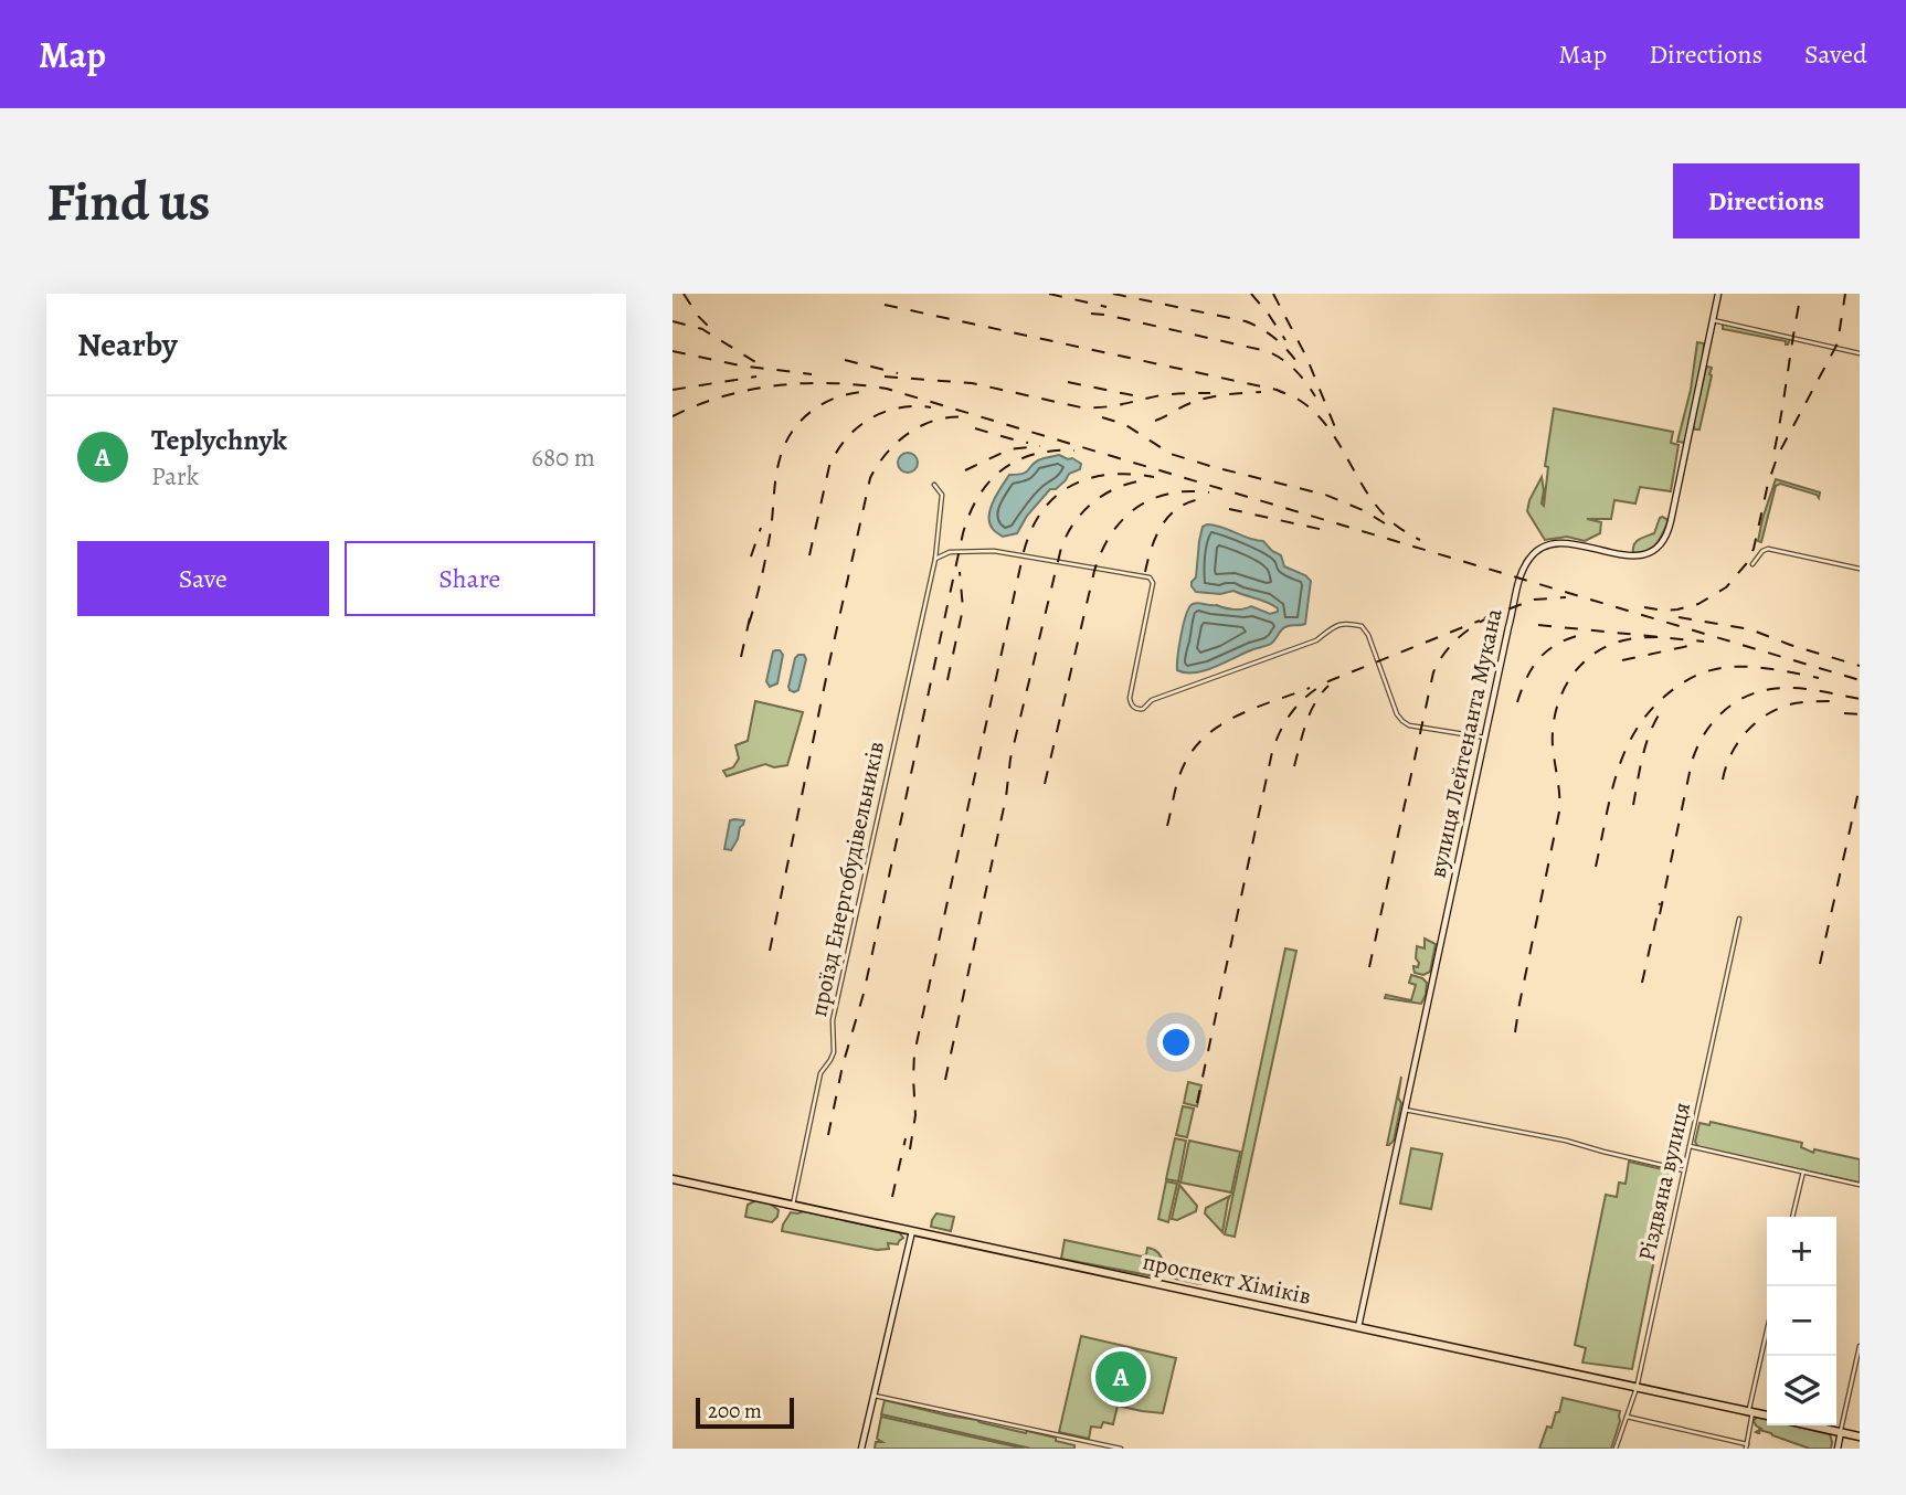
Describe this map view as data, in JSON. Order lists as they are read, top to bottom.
{
  "streets": {
    "main road": ["вулиця Лейтенанта Мукана", "проспект Хіміків"],
    "street": ["проїзд Енергобудівельників", "Різдвяна вулиця"]
  },
  "crossings": [
    ["вулиця Лейтенанта Мукана", "проспект Хіміків"],
    ["проїзд Енергобудівельників", "проспект Хіміків"],
    ["Різдвяна вулиця", "проспект Хіміків"]
  ],
  "scale_bar": "200 m",
  "page": {
    "header": "Map",
    "nav": ["Map", "Directions", "Saved"],
    "buttons": [
      "Directions",
      ["Save", "Share"]
    ],
    "title": "Find us",
    "heading": "Nearby",
    "list": [
      {
        "mark": "A",
        "name": "Teplychnyk",
        "note": "Park",
        "value": "680 m"
      }
    ],
    "map_buttons": ["+", "−"],
    "pins": "A",
    "scale": "200 m"
  }
}
